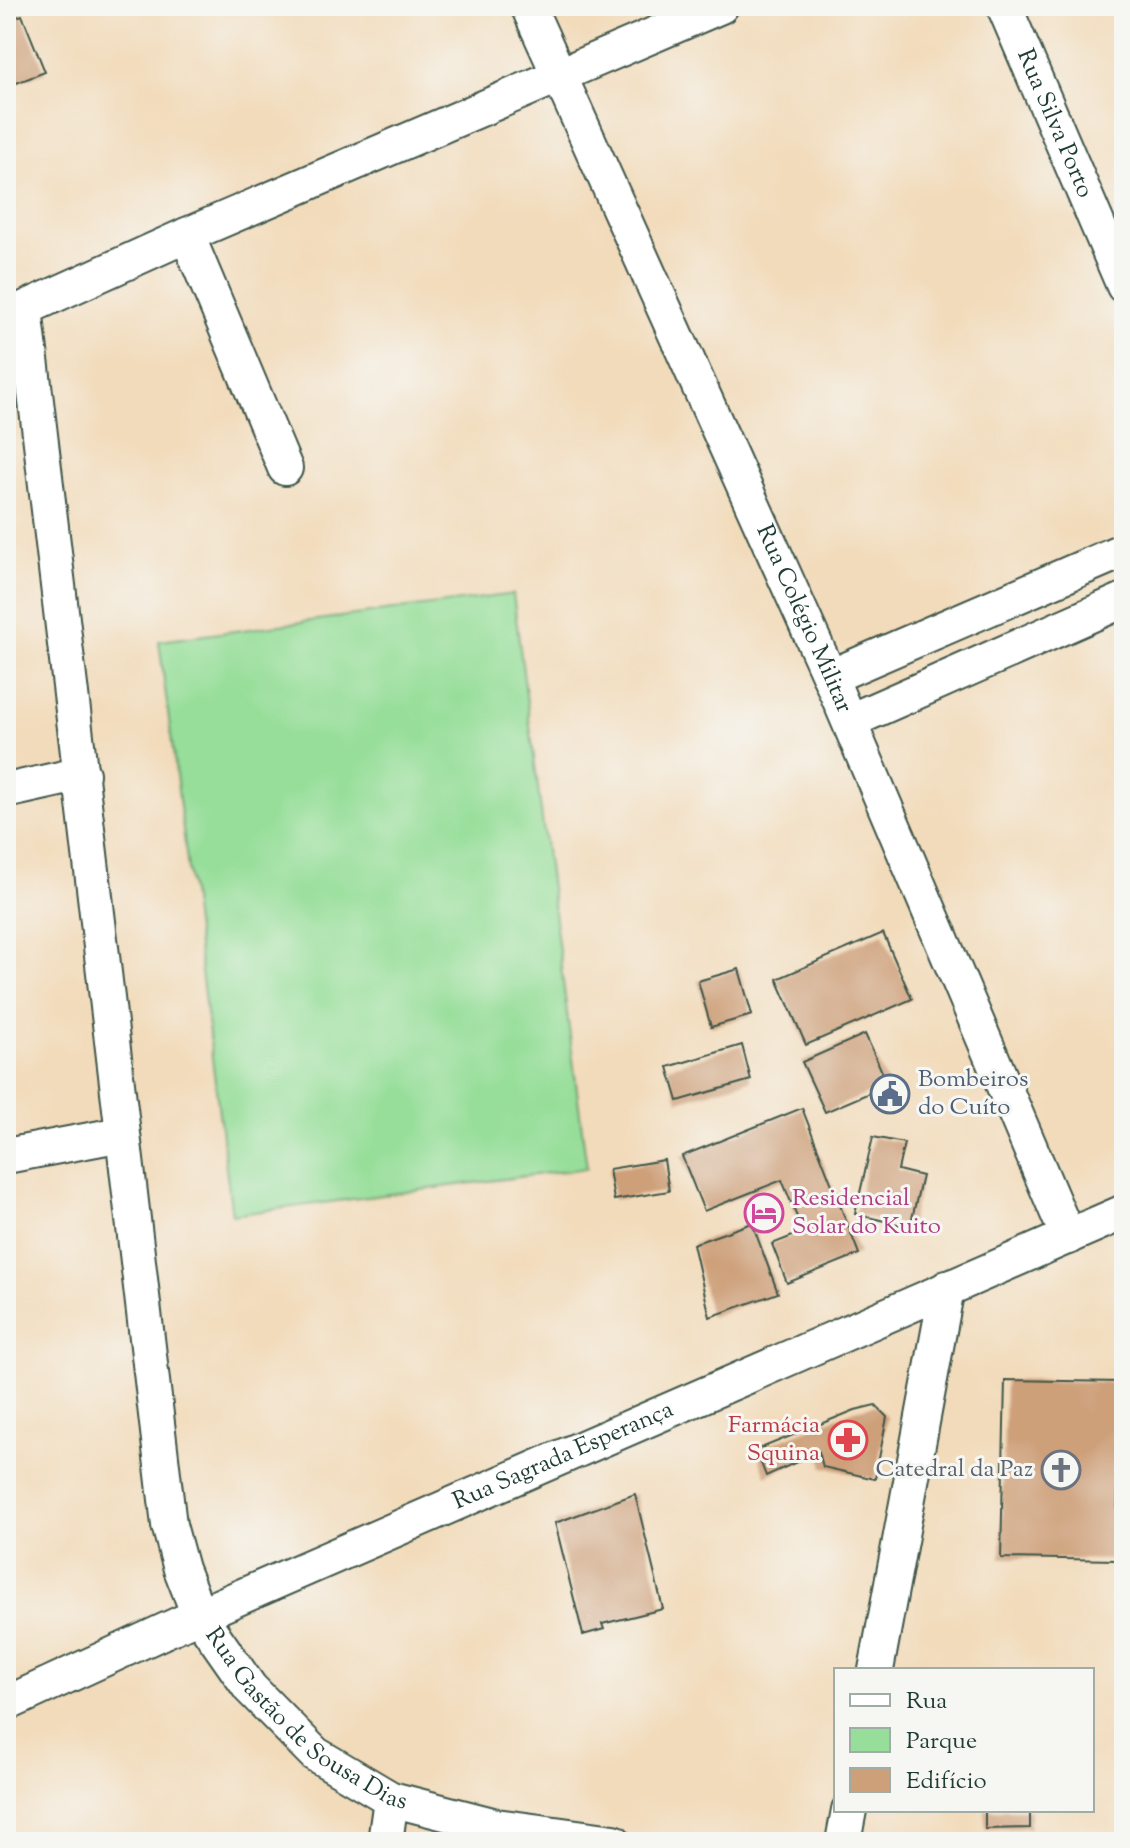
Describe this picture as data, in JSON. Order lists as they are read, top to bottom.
{
  "streets": {
    "street": [
      "Rua Silva Porto",
      "Rua Colégio Militar",
      "Rua Sagrada Esperança",
      "Rua Gastão de Sousa Dias"
    ]
  },
  "crossings": [
    ["Rua Colégio Militar", "Rua Sagrada Esperança"],
    ["Rua Sagrada Esperança", "Rua Gastão de Sousa Dias"]
  ],
  "places": {
    "public building": ["Bombeiros do Cuíto"],
    "hotel": ["Residencial Solar do Kuito"],
    "pharmacy": ["Farmácia Squina"],
    "church": ["Catedral da Paz"]
  },
  "legend": ["Rua", "Parque", "Edifício"]
}
